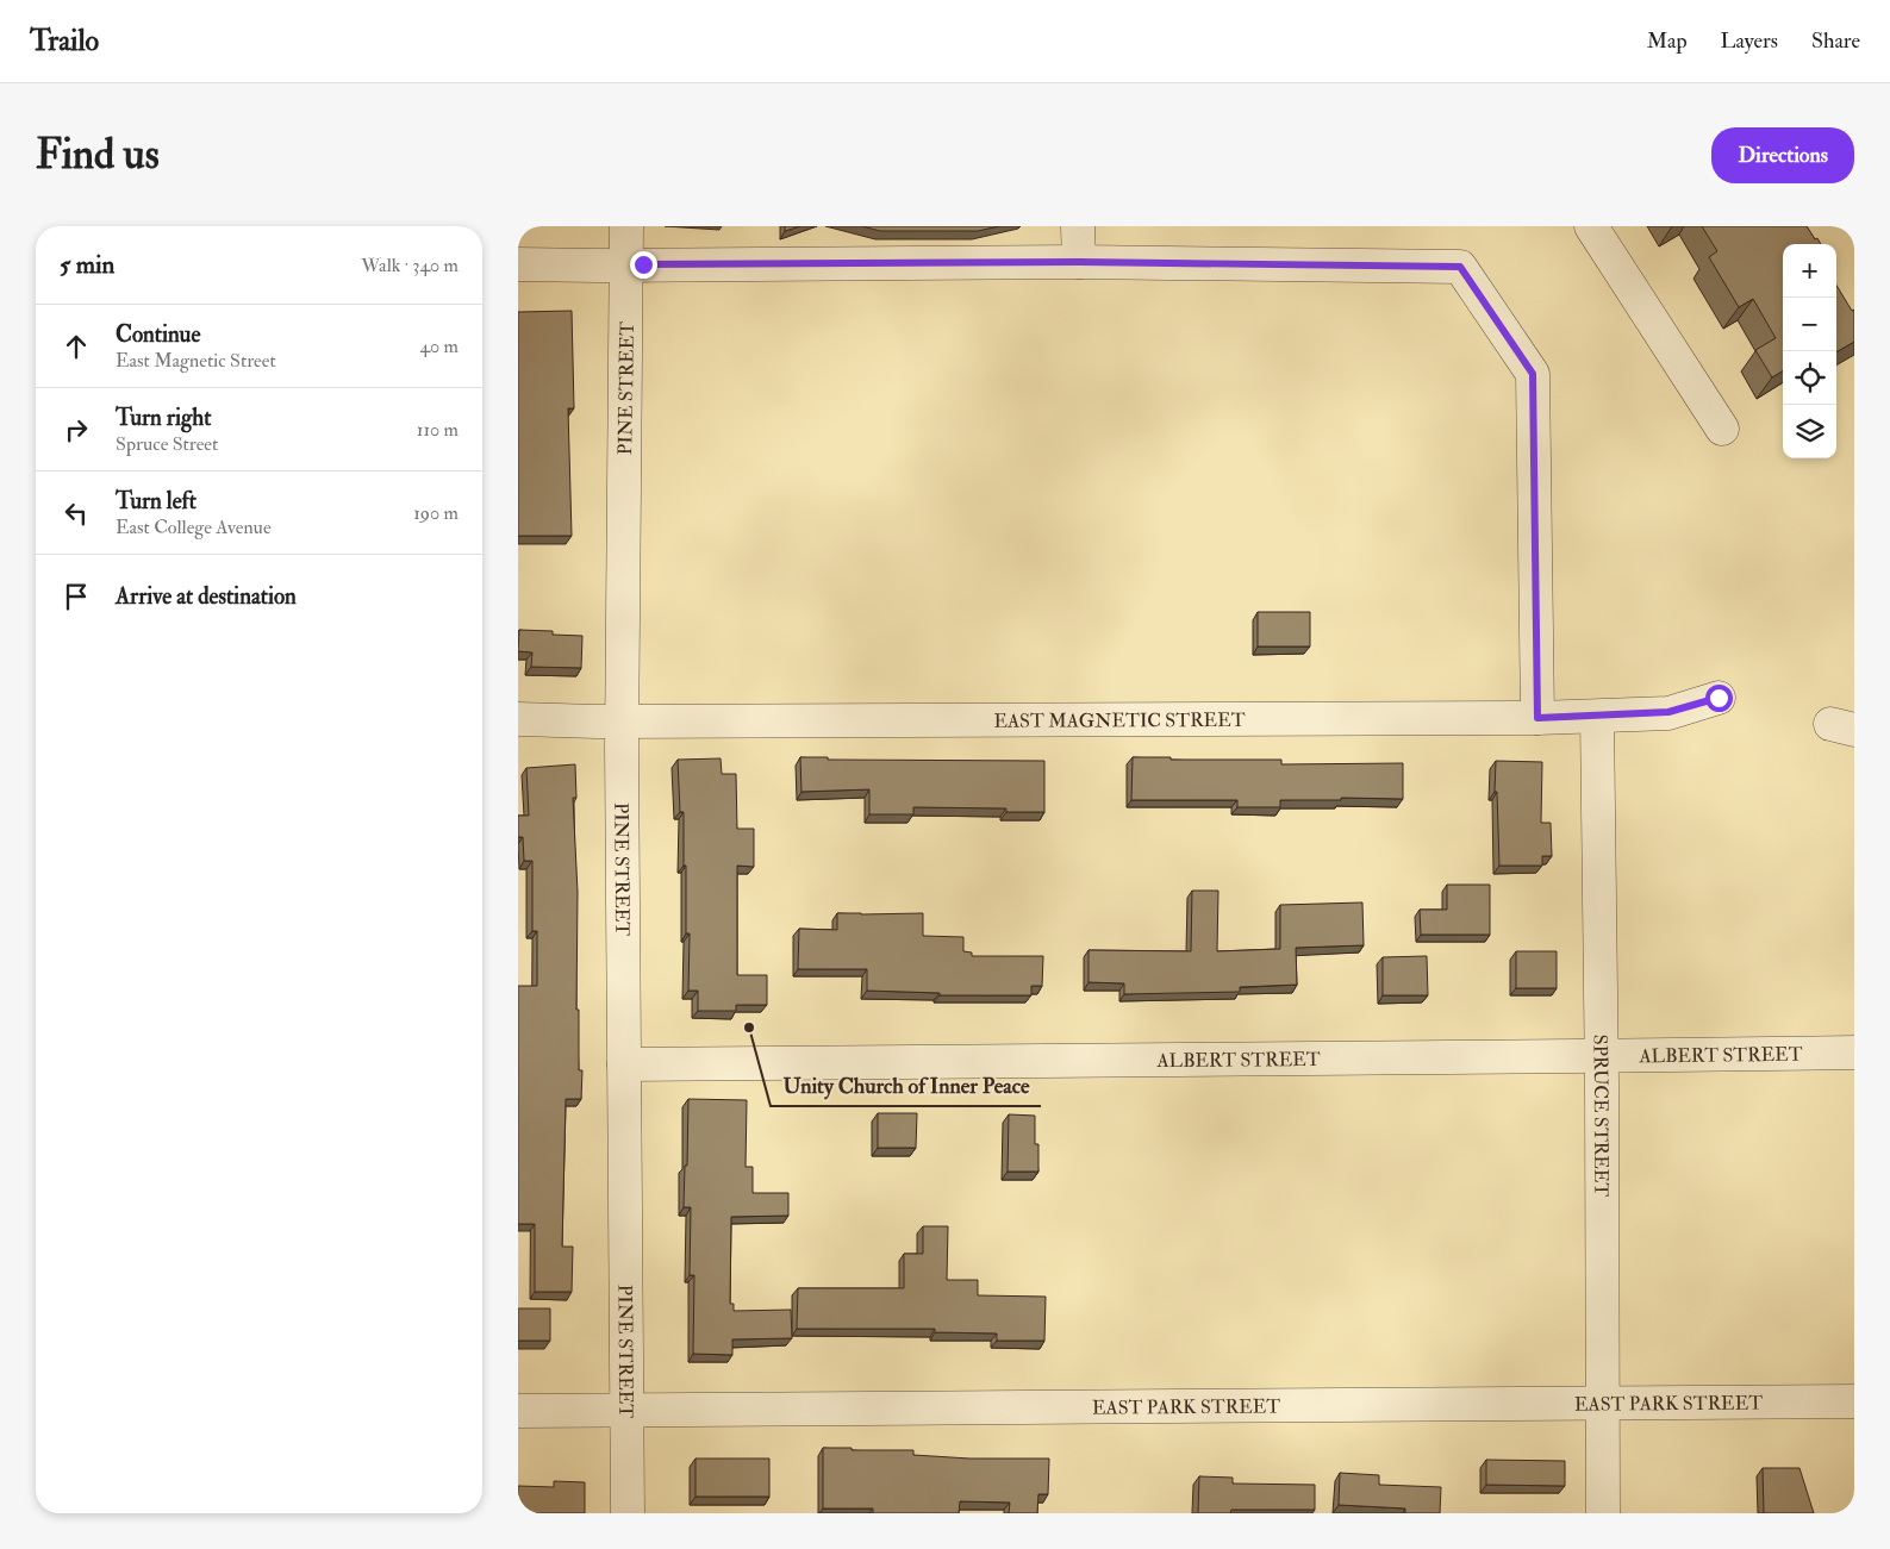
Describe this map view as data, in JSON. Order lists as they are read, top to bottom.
{
  "streets": {
    "street": [
      "PINE STREET",
      "EAST MAGNETIC STREET",
      "ALBERT STREET",
      "SPRUCE STREET",
      "EAST PARK STREET"
    ]
  },
  "crossings": [
    ["PINE STREET", "EAST MAGNETIC STREET"],
    ["PINE STREET", "ALBERT STREET"],
    ["PINE STREET", "EAST PARK STREET"],
    ["EAST MAGNETIC STREET", "SPRUCE STREET"],
    ["ALBERT STREET", "SPRUCE STREET"],
    ["SPRUCE STREET", "EAST PARK STREET"]
  ],
  "places": ["Unity Church of Inner Peace"],
  "page": {
    "header": "Trailo",
    "nav": ["Map", "Layers", "Share"],
    "buttons": "Directions",
    "title": "Find us",
    "heading": ["5 min", "Walk · 340 m"],
    "map_buttons": ["+", "−"],
    "list": [
      ["Continue", "East Magnetic Street", "40 m"],
      ["Turn right", "Spruce Street", "110 m"],
      ["Turn left", "East College Avenue", "190 m"],
      "Arrive at destination"
    ]
  }
}
